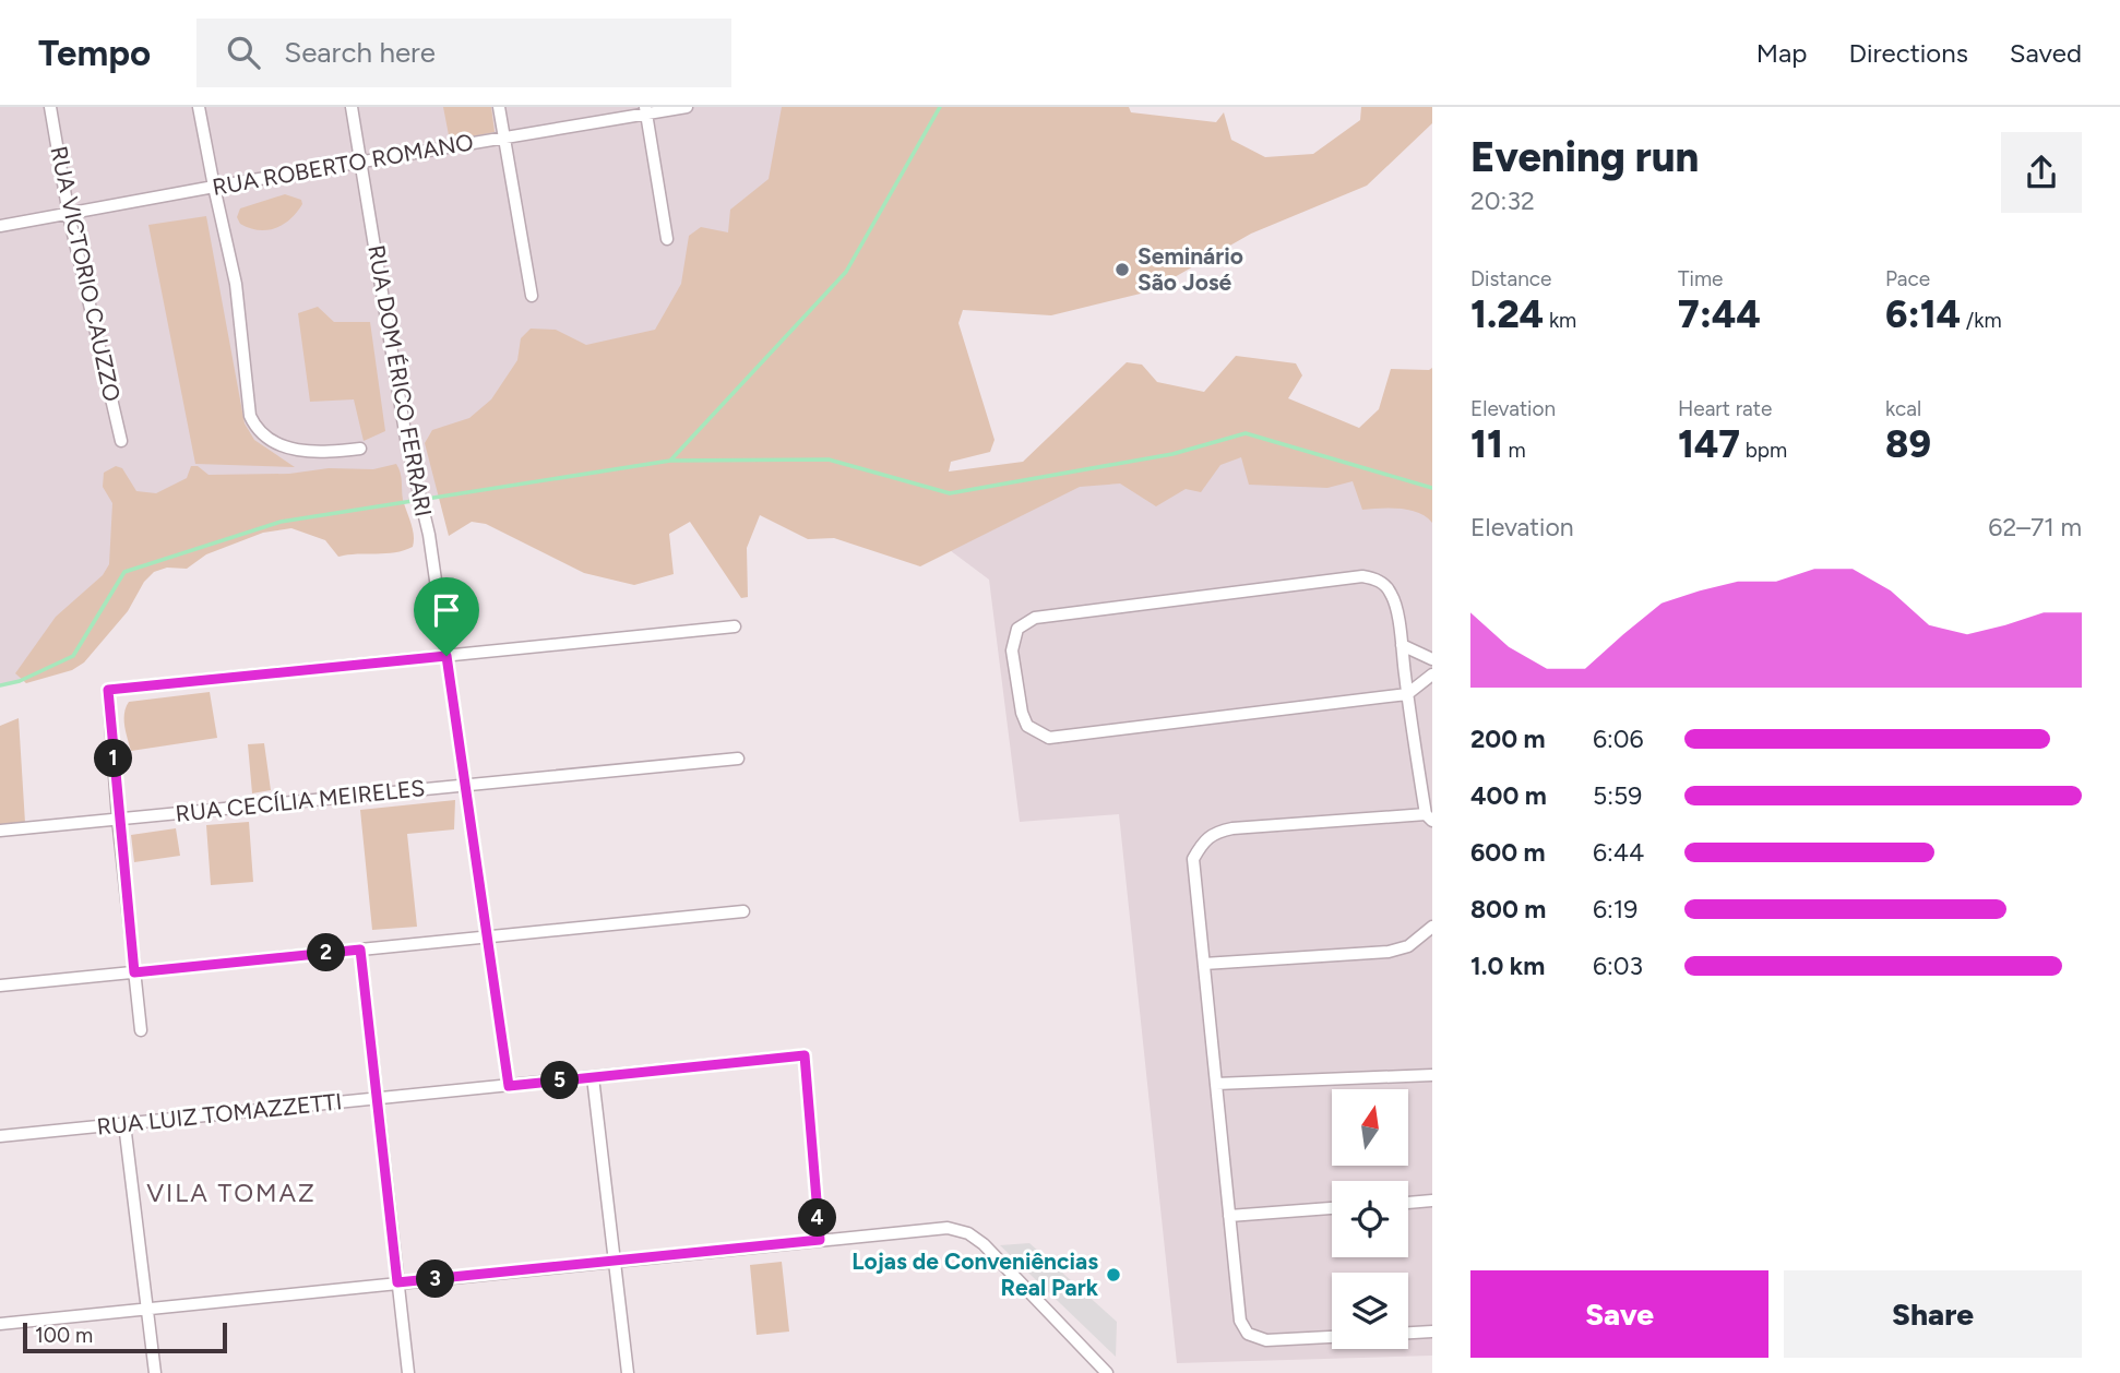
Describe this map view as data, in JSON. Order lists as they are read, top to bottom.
{
  "streets": {
    "street": [
      "RUA ROBERTO ROMANO",
      "RUA VICTORIO CAUZZO",
      "RUA DOM ÉRICO FERRARI",
      "RUA CECÍLIA MEIRELES",
      "RUA LUIZ TOMAZZETTI"
    ]
  },
  "crossings": [
    ["RUA ROBERTO ROMANO", "RUA VICTORIO CAUZZO"],
    ["RUA ROBERTO ROMANO", "RUA DOM ÉRICO FERRARI"],
    ["RUA DOM ÉRICO FERRARI", "RUA CECÍLIA MEIRELES"],
    ["RUA DOM ÉRICO FERRARI", "RUA LUIZ TOMAZZETTI"]
  ],
  "districts": ["VILA TOMAZ"],
  "places": ["Seminário São José", "Lojas de Conveniências Real Park"],
  "scale_bar": "100 m",
  "north": "top",
  "page": {
    "header": "Tempo",
    "search": "Search here",
    "nav": ["Map", "Directions", "Saved"],
    "heading": ["Evening run", "20:32"],
    "stats": [
      ["Distance", "1.24 km"],
      ["Time", "7:44"],
      ["Pace", "6:14 /km"],
      ["Elevation", "11 m"],
      ["Heart rate", "147 bpm"],
      ["kcal", "89"]
    ],
    "chart": ["Elevation", "62–71 m"],
    "list": [
      {
        "name": "200 m",
        "note": "6:06"
      },
      {
        "name": "400 m",
        "note": "5:59"
      },
      {
        "name": "600 m",
        "note": "6:44"
      },
      {
        "name": "800 m",
        "note": "6:19"
      },
      {
        "name": "1.0 km",
        "note": "6:03"
      }
    ],
    "pins": [
      "1",
      "2",
      "5",
      "4",
      "3"
    ],
    "buttons": ["Save", "Share"],
    "scale": "100 m"
  }
}
